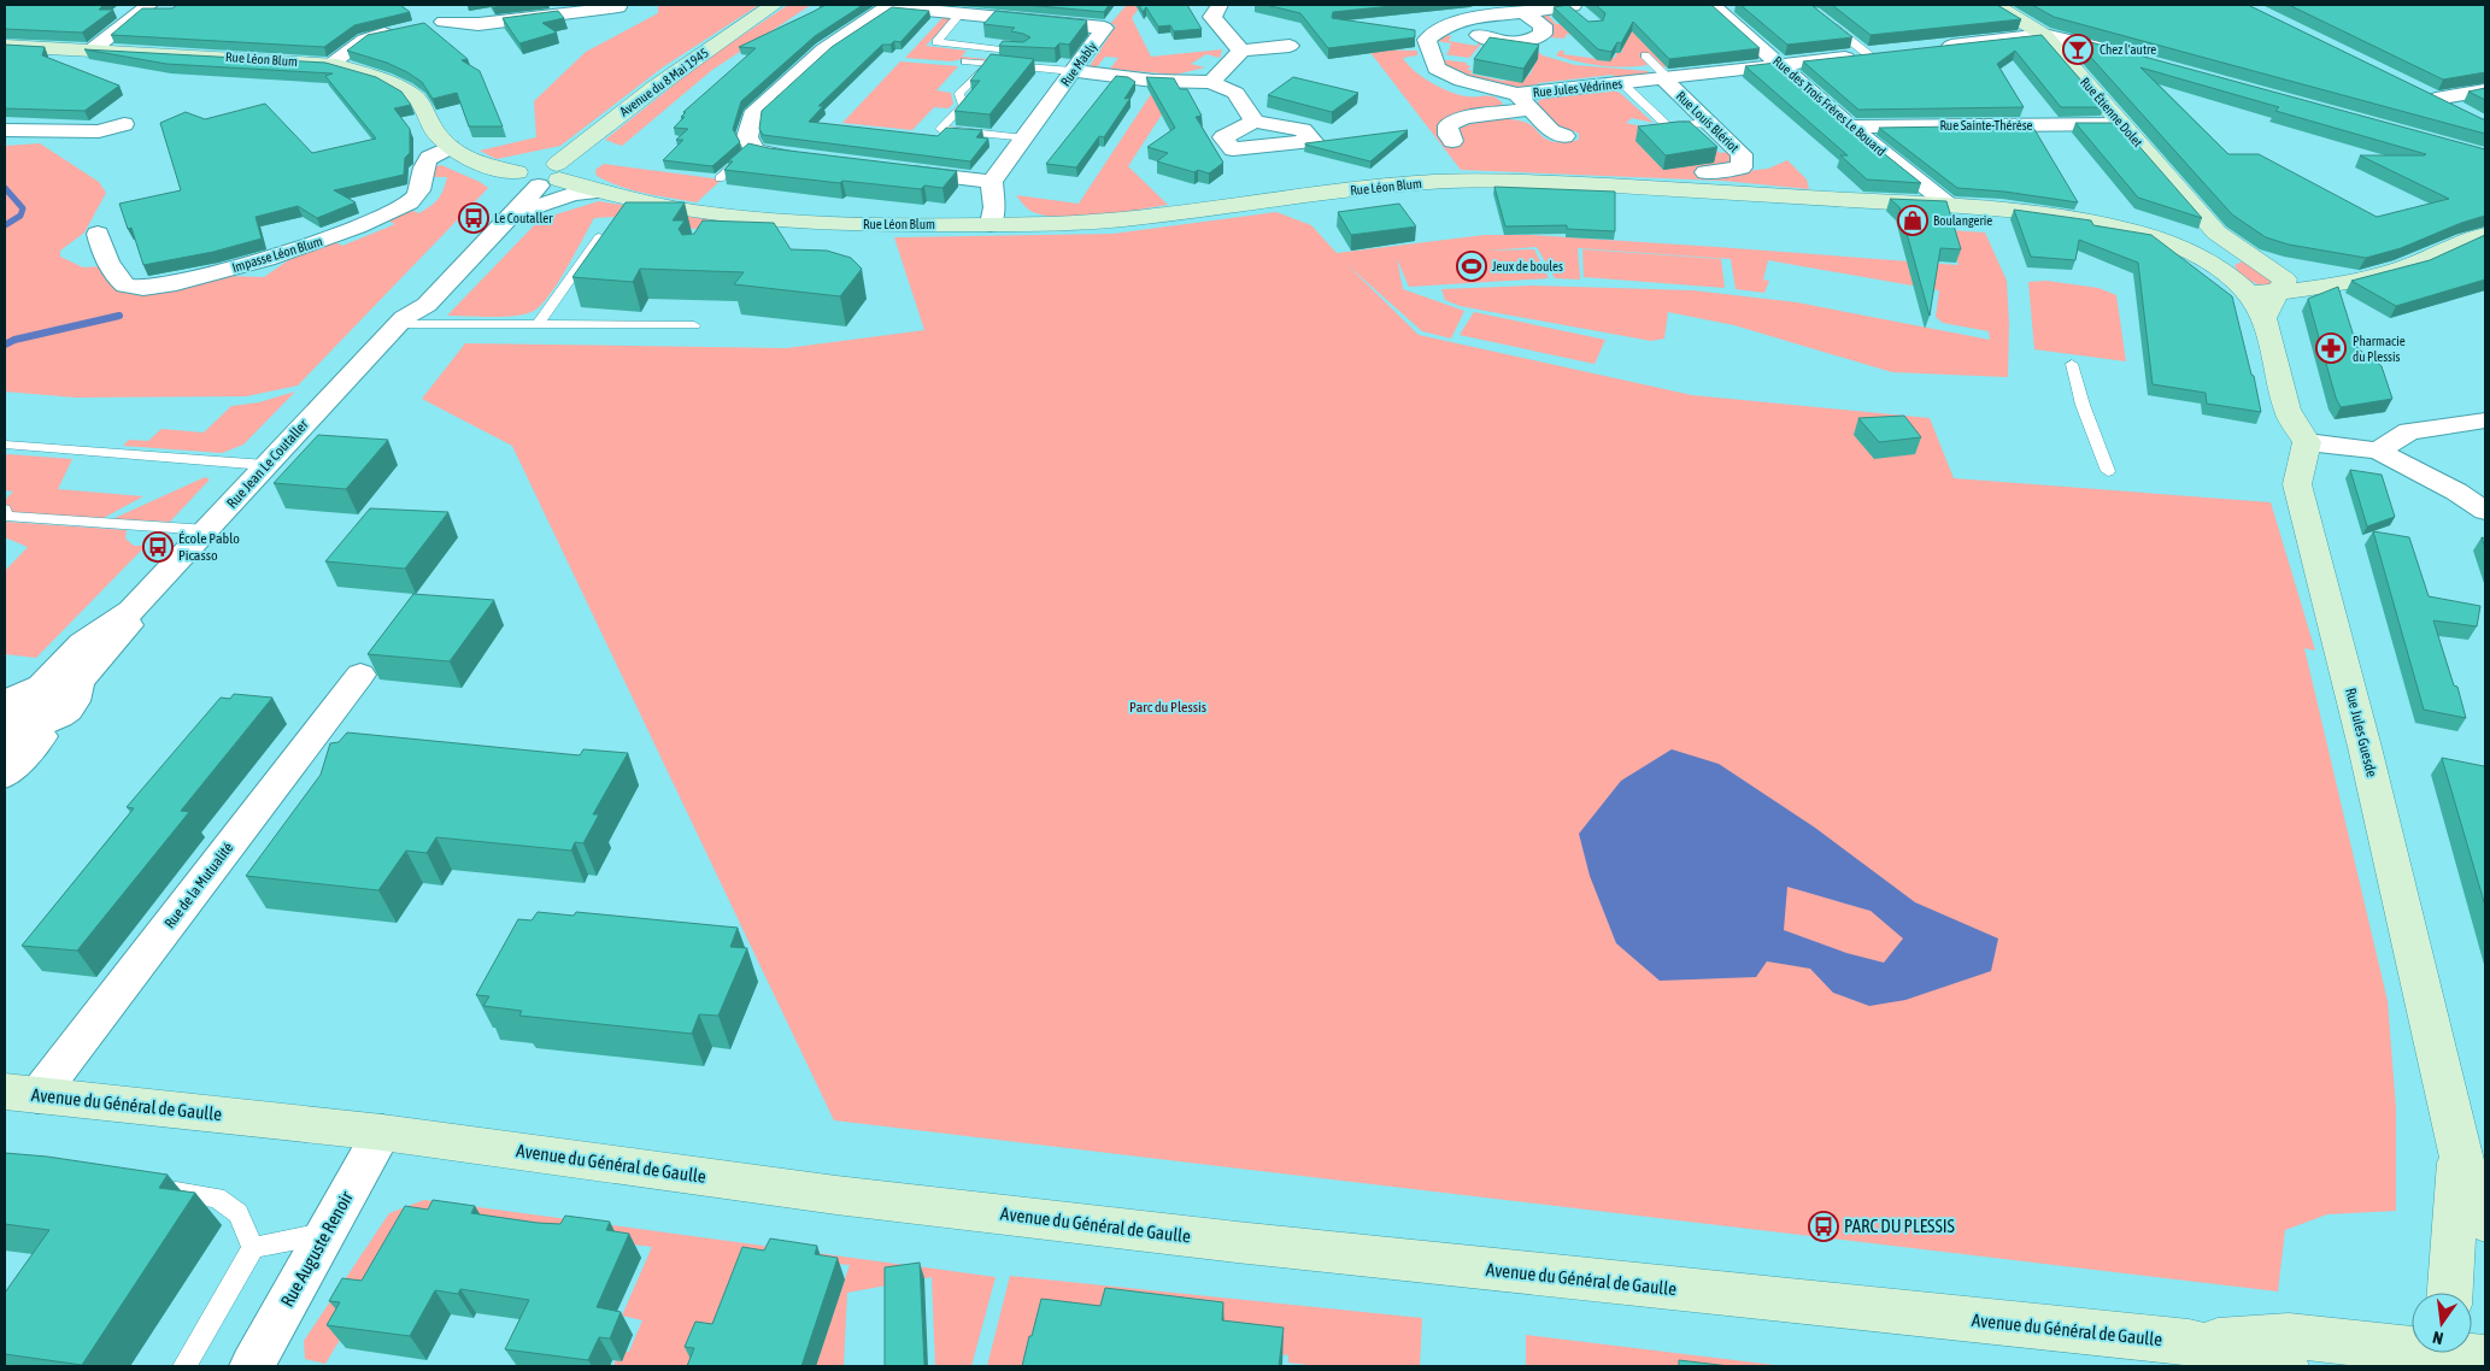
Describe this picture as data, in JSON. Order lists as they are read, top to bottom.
{
  "streets": {
    "street": [
      "Rue Léon Blum",
      "Rue Mably",
      "Avenue du 8 Mai 1945",
      "Rue Jules Védrines",
      "Rue des Trois Frères Le Bouard",
      "Rue Étienne Dolet",
      "Rue Louis Blériot",
      "Rue Sainte-Thérèse",
      "Impasse Léon Blum",
      "Rue Jean Le Coutaller",
      "Rue Jules Guesde",
      "Rue de la Mutualité",
      "Avenue du Général de Gaulle",
      "Rue Auguste Renoir"
    ]
  },
  "crossings": [
    ["Rue Léon Blum", "Avenue du 8 Mai 1945"],
    ["Rue Léon Blum", "Rue des Trois Frères Le Bouard"],
    ["Rue Léon Blum", "Impasse Léon Blum"],
    ["Rue Léon Blum", "Rue Jean Le Coutaller"],
    ["Avenue du 8 Mai 1945", "Rue Jean Le Coutaller"],
    ["Rue Jules Védrines", "Rue des Trois Frères Le Bouard"],
    ["Rue Jules Védrines", "Rue Louis Blériot"],
    ["Rue des Trois Frères Le Bouard", "Rue Sainte-Thérèse"],
    ["Rue Étienne Dolet", "Rue Sainte-Thérèse"],
    ["Rue de la Mutualité", "Avenue du Général de Gaulle"],
    ["Avenue du Général de Gaulle", "Rue Auguste Renoir"]
  ],
  "parks": ["Parc du Plessis"],
  "places": {
    "bar": ["Chez l'autre"],
    "bus stop": ["Le Coutaller", "École Pablo Picasso", "PARC DU PLESSIS"],
    "shop": ["Boulangerie"],
    "sports": ["Jeux de boules"],
    "pharmacy": ["Pharmacie du Plessis"]
  },
  "north": "bottom"
}
